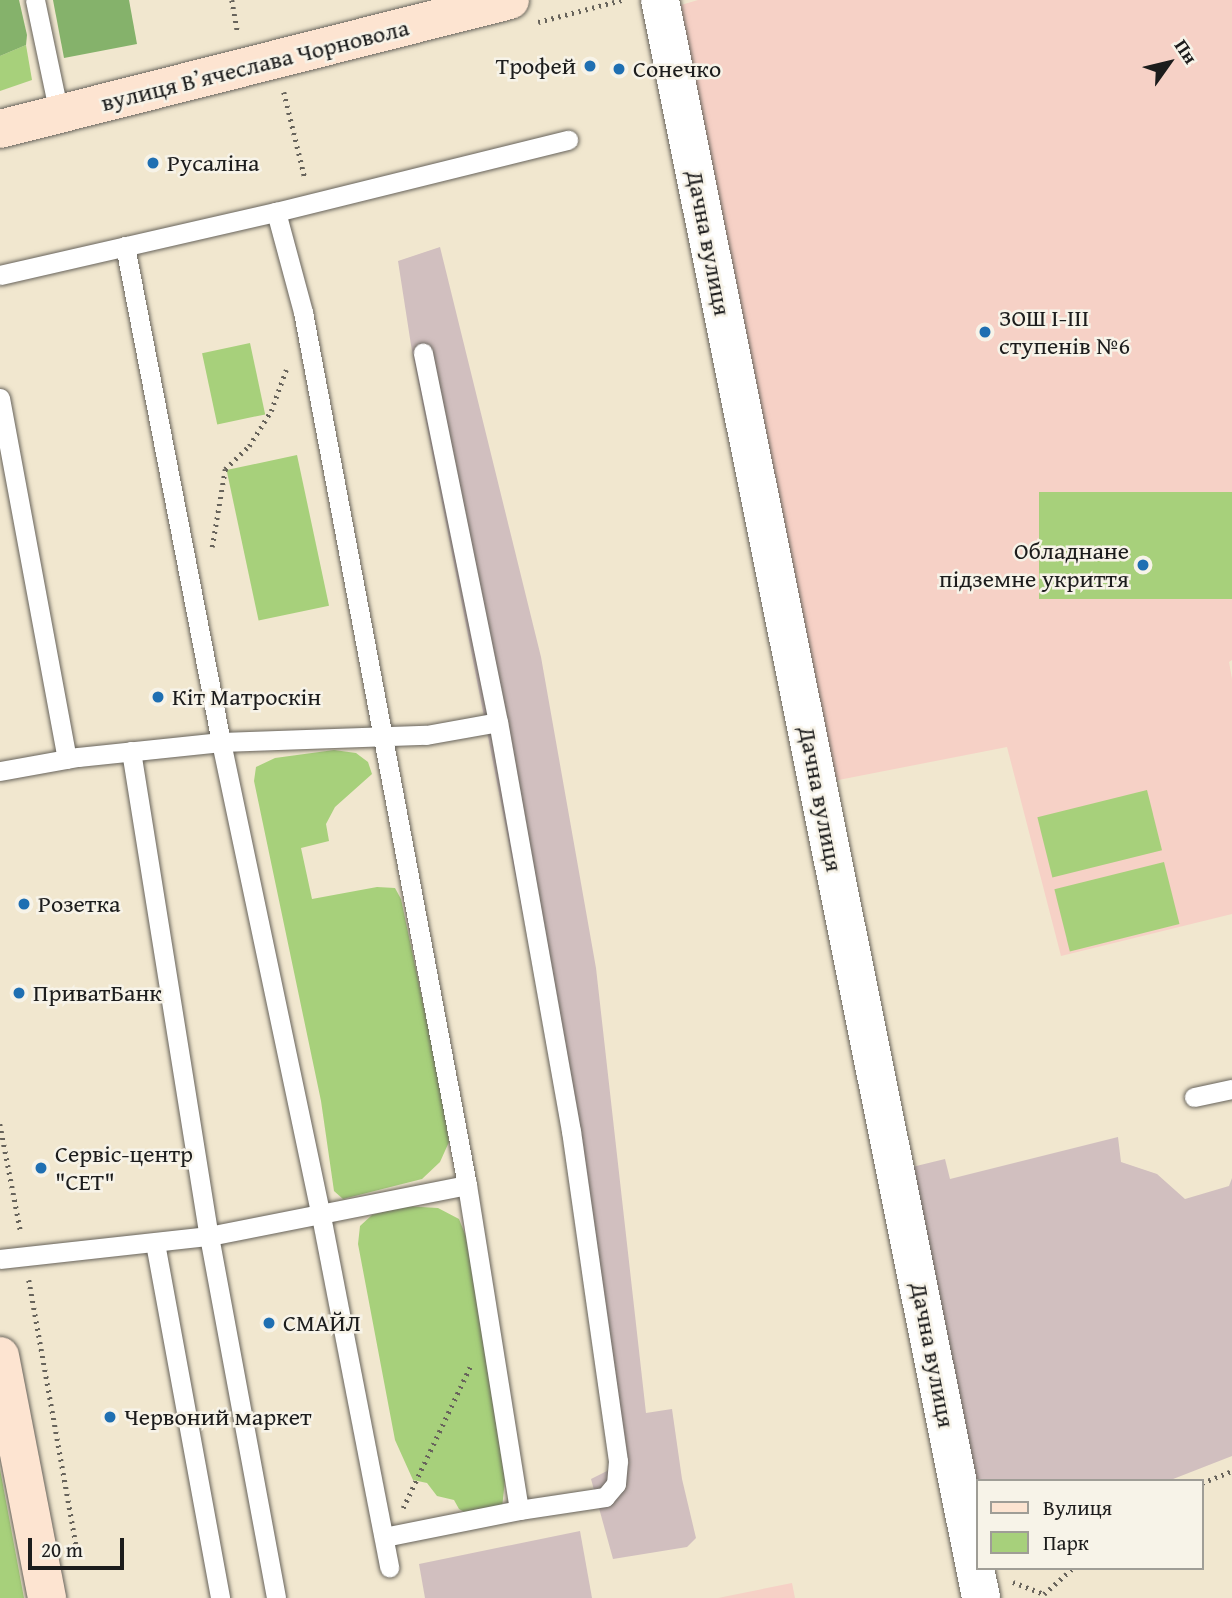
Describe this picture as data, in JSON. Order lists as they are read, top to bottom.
{
  "streets": {
    "street": ["вулиця Вʼячеслава Чорновола", "Дачна вулиця"]
  },
  "places": [
    "Трофей",
    "Сонечко",
    "Русаліна",
    "ЗОШ І-ІІІ ступенів №6",
    "Обладнане підземне укриття",
    "Кіт Матроскін",
    "Розетка",
    "ПриватБанк",
    "Сервіс-центр \"СЕТ\"",
    "СМАЙЛ",
    "Червоний маркет"
  ],
  "legend": ["Вулиця", "Парк"],
  "scale_bar": "20 m",
  "north": "top right"
}
